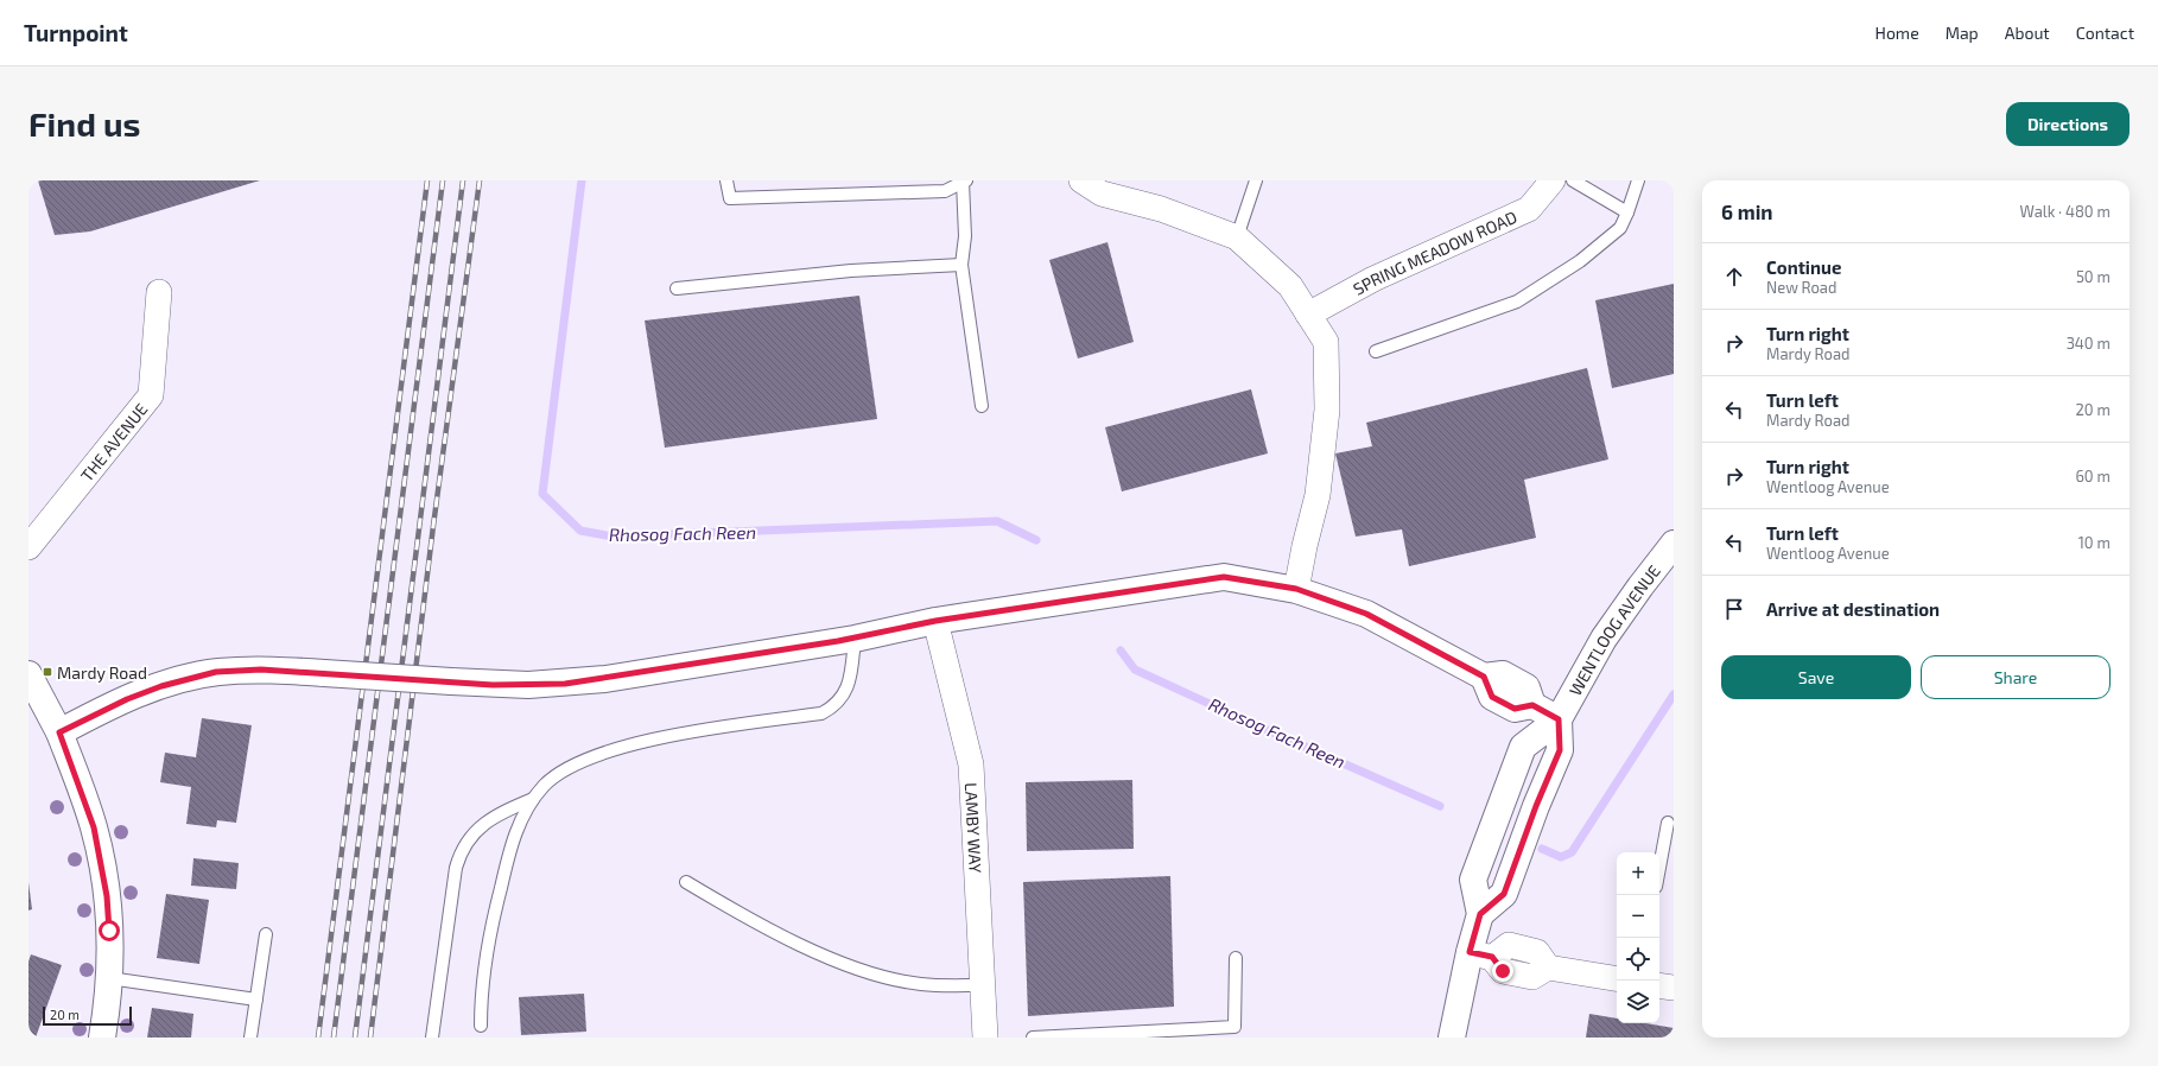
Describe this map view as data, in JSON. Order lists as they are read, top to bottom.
{
  "streets": {
    "main road": ["WENTLOOG AVENUE"],
    "street": ["SPRING MEADOW ROAD", "THE AVENUE", "LAMBY WAY"]
  },
  "water": ["Rhosog Fach Reen"],
  "places": {
    "transit": ["Mardy Road"]
  },
  "scale_bar": "20 m",
  "page": {
    "header": "Turnpoint",
    "nav": [
      "Home",
      "Map",
      "About",
      "Contact"
    ],
    "buttons": [
      "Directions",
      ["Save", "Share"]
    ],
    "title": "Find us",
    "heading": ["6 min", "Walk · 480 m"],
    "list": [
      ["Continue", "New Road", "50 m"],
      ["Turn right", "Mardy Road", "340 m"],
      ["Turn left", "Mardy Road", "20 m"],
      ["Turn right", "Wentloog Avenue", "60 m"],
      ["Turn left", "Wentloog Avenue", "10 m"],
      "Arrive at destination"
    ],
    "map_buttons": ["+", "−"],
    "scale": "20 m"
  }
}
